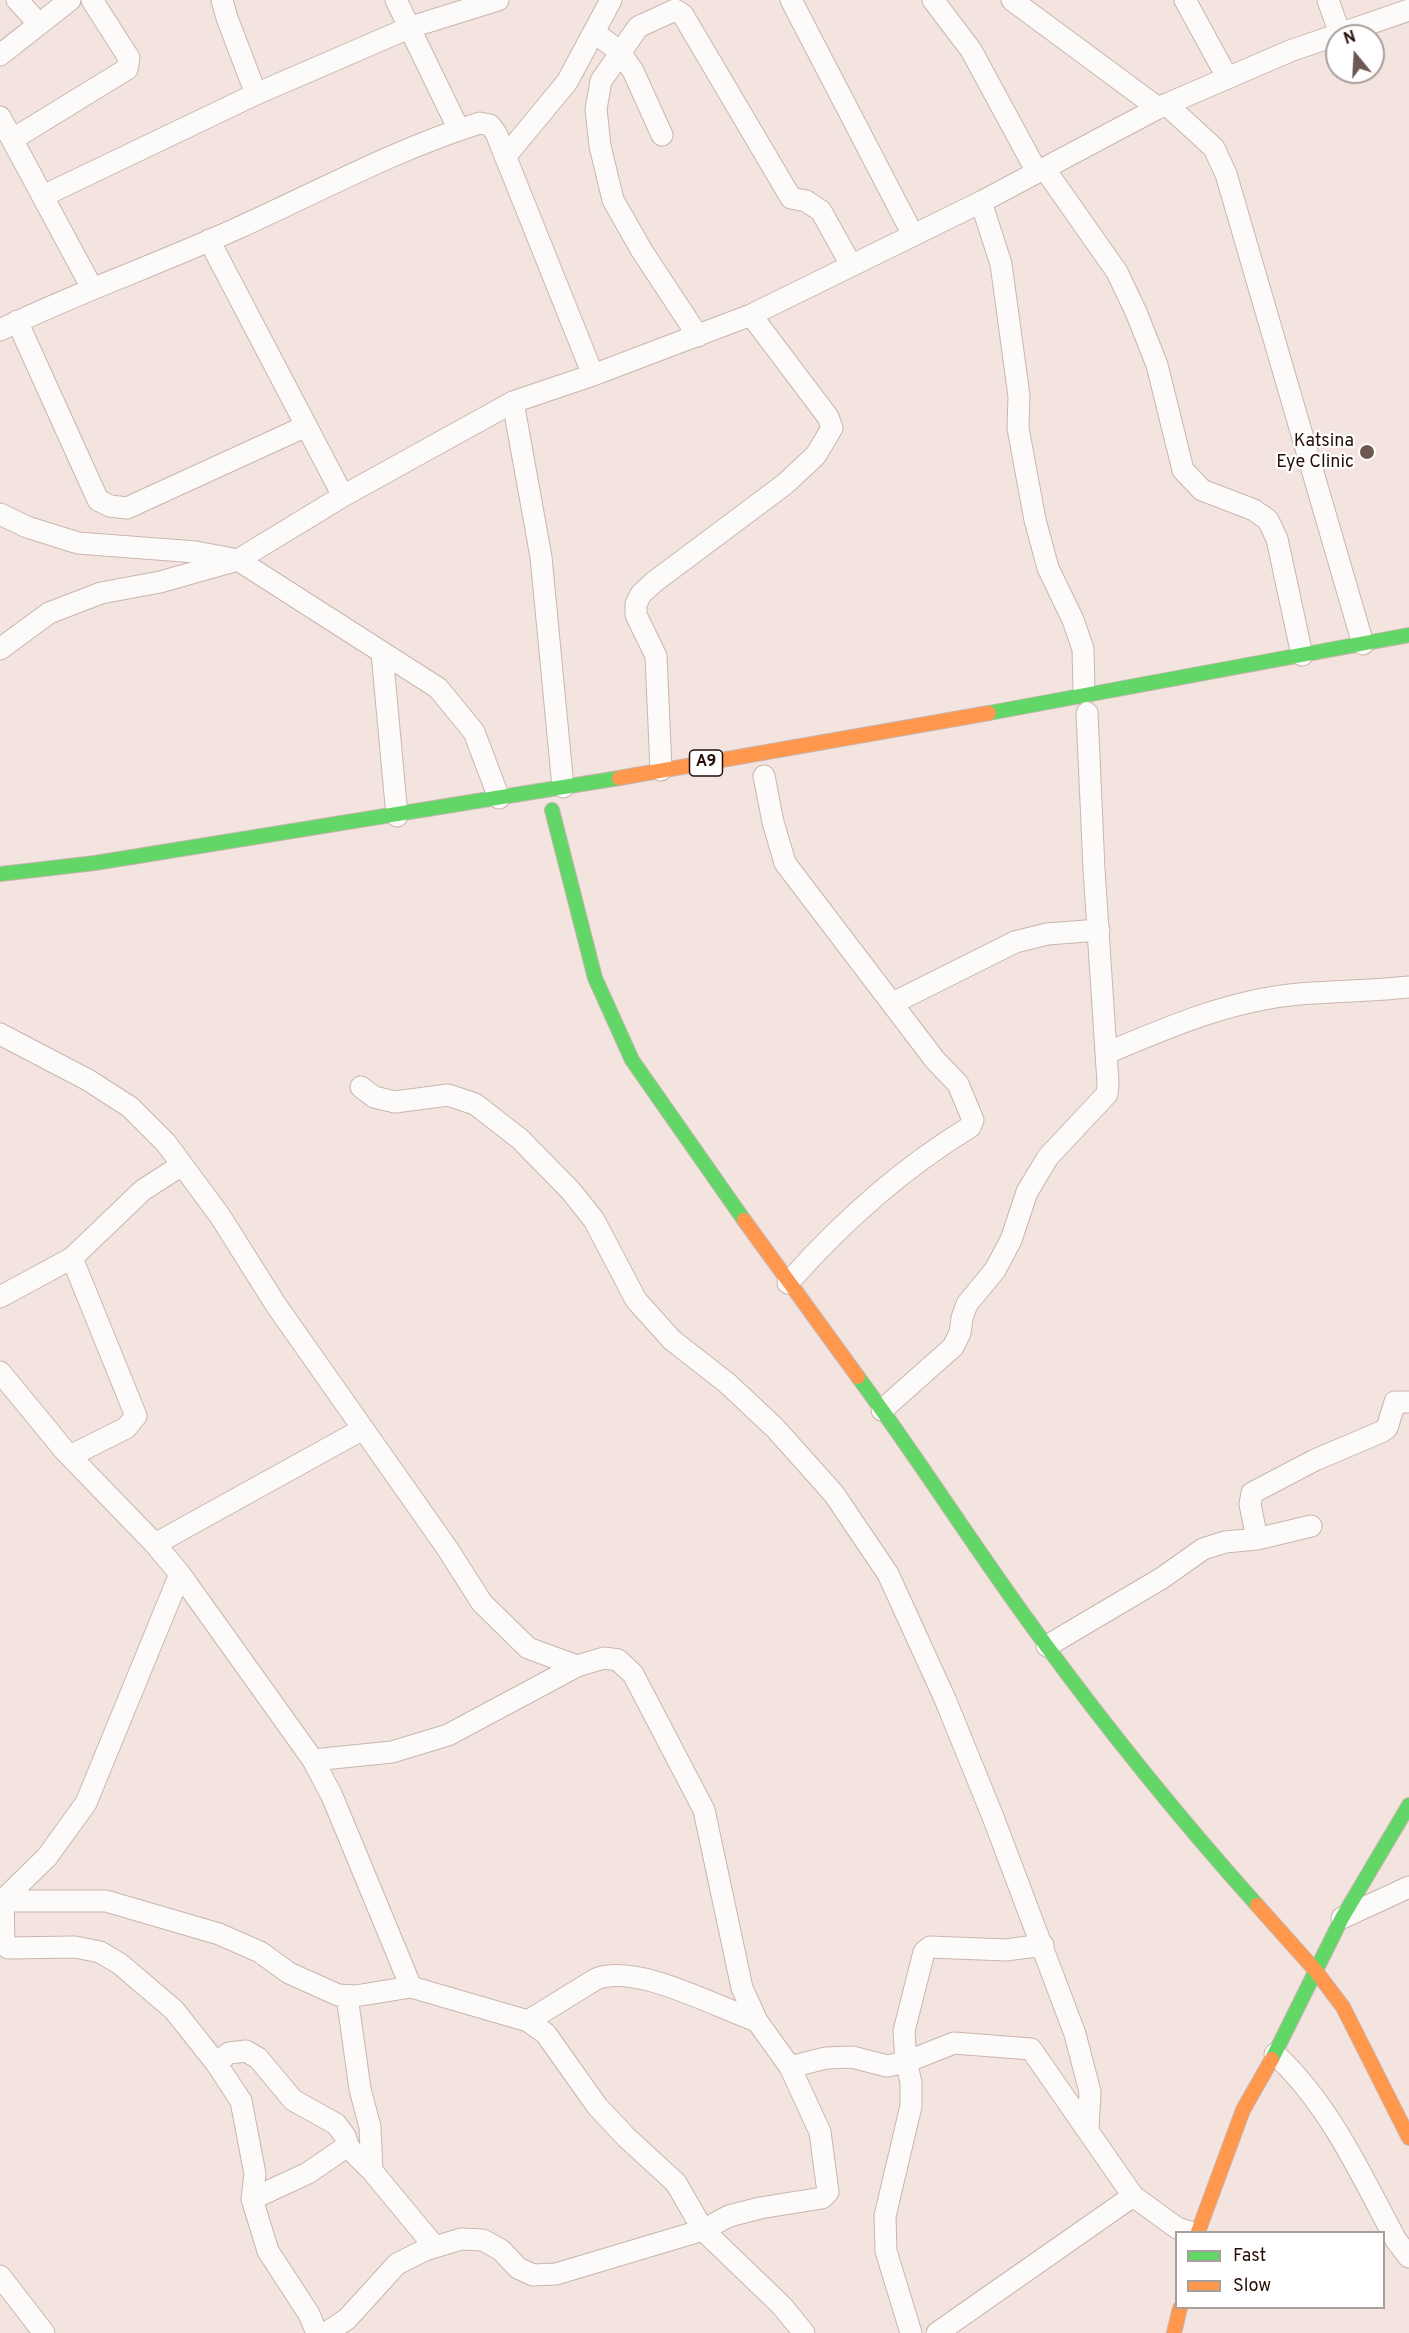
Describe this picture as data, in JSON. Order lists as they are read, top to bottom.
{
  "streets": {
    "main road": ["A9"]
  },
  "places": ["Katsina Eye Clinic"],
  "legend": ["Fast", "Slow"],
  "north": "top"
}
